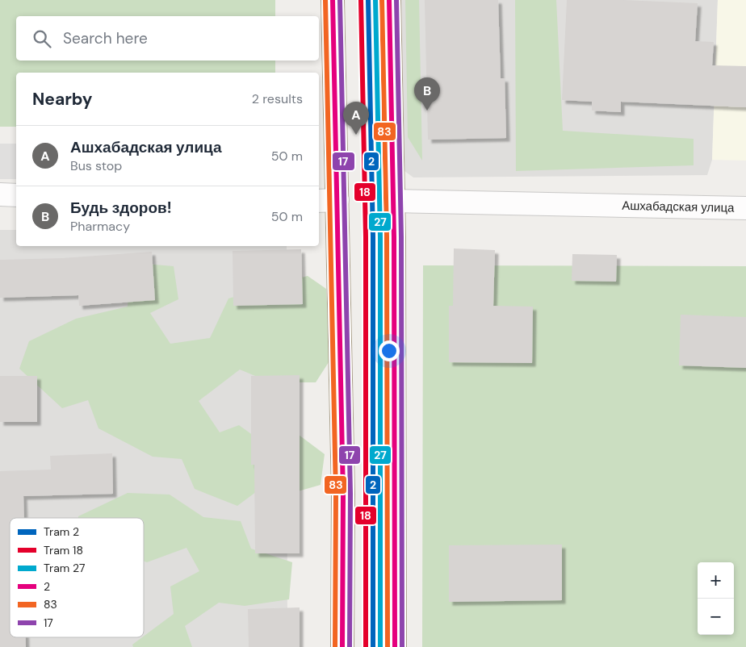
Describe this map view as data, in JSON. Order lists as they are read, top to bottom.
{
  "streets": {
    "street": ["Ашхабадская улица"]
  },
  "lines": [
    "tram line 2",
    "tram line 18",
    "tram line 27",
    "transit line 2",
    "transit line 83",
    "transit line 17"
  ],
  "legend": [
    "Tram 2",
    "Tram 18",
    "Tram 27",
    "2",
    "83",
    "17"
  ],
  "page": {
    "search": "Search here",
    "heading": ["Nearby", "2 results"],
    "pins": ["B", "A"],
    "list": [
      {
        "mark": "A",
        "name": "Ашхабадская улица",
        "note": "Bus stop",
        "value": "50 m"
      },
      {
        "mark": "B",
        "name": "Будь здоров!",
        "note": "Pharmacy",
        "value": "50 m"
      }
    ],
    "map_buttons": ["+", "−"]
  }
}
